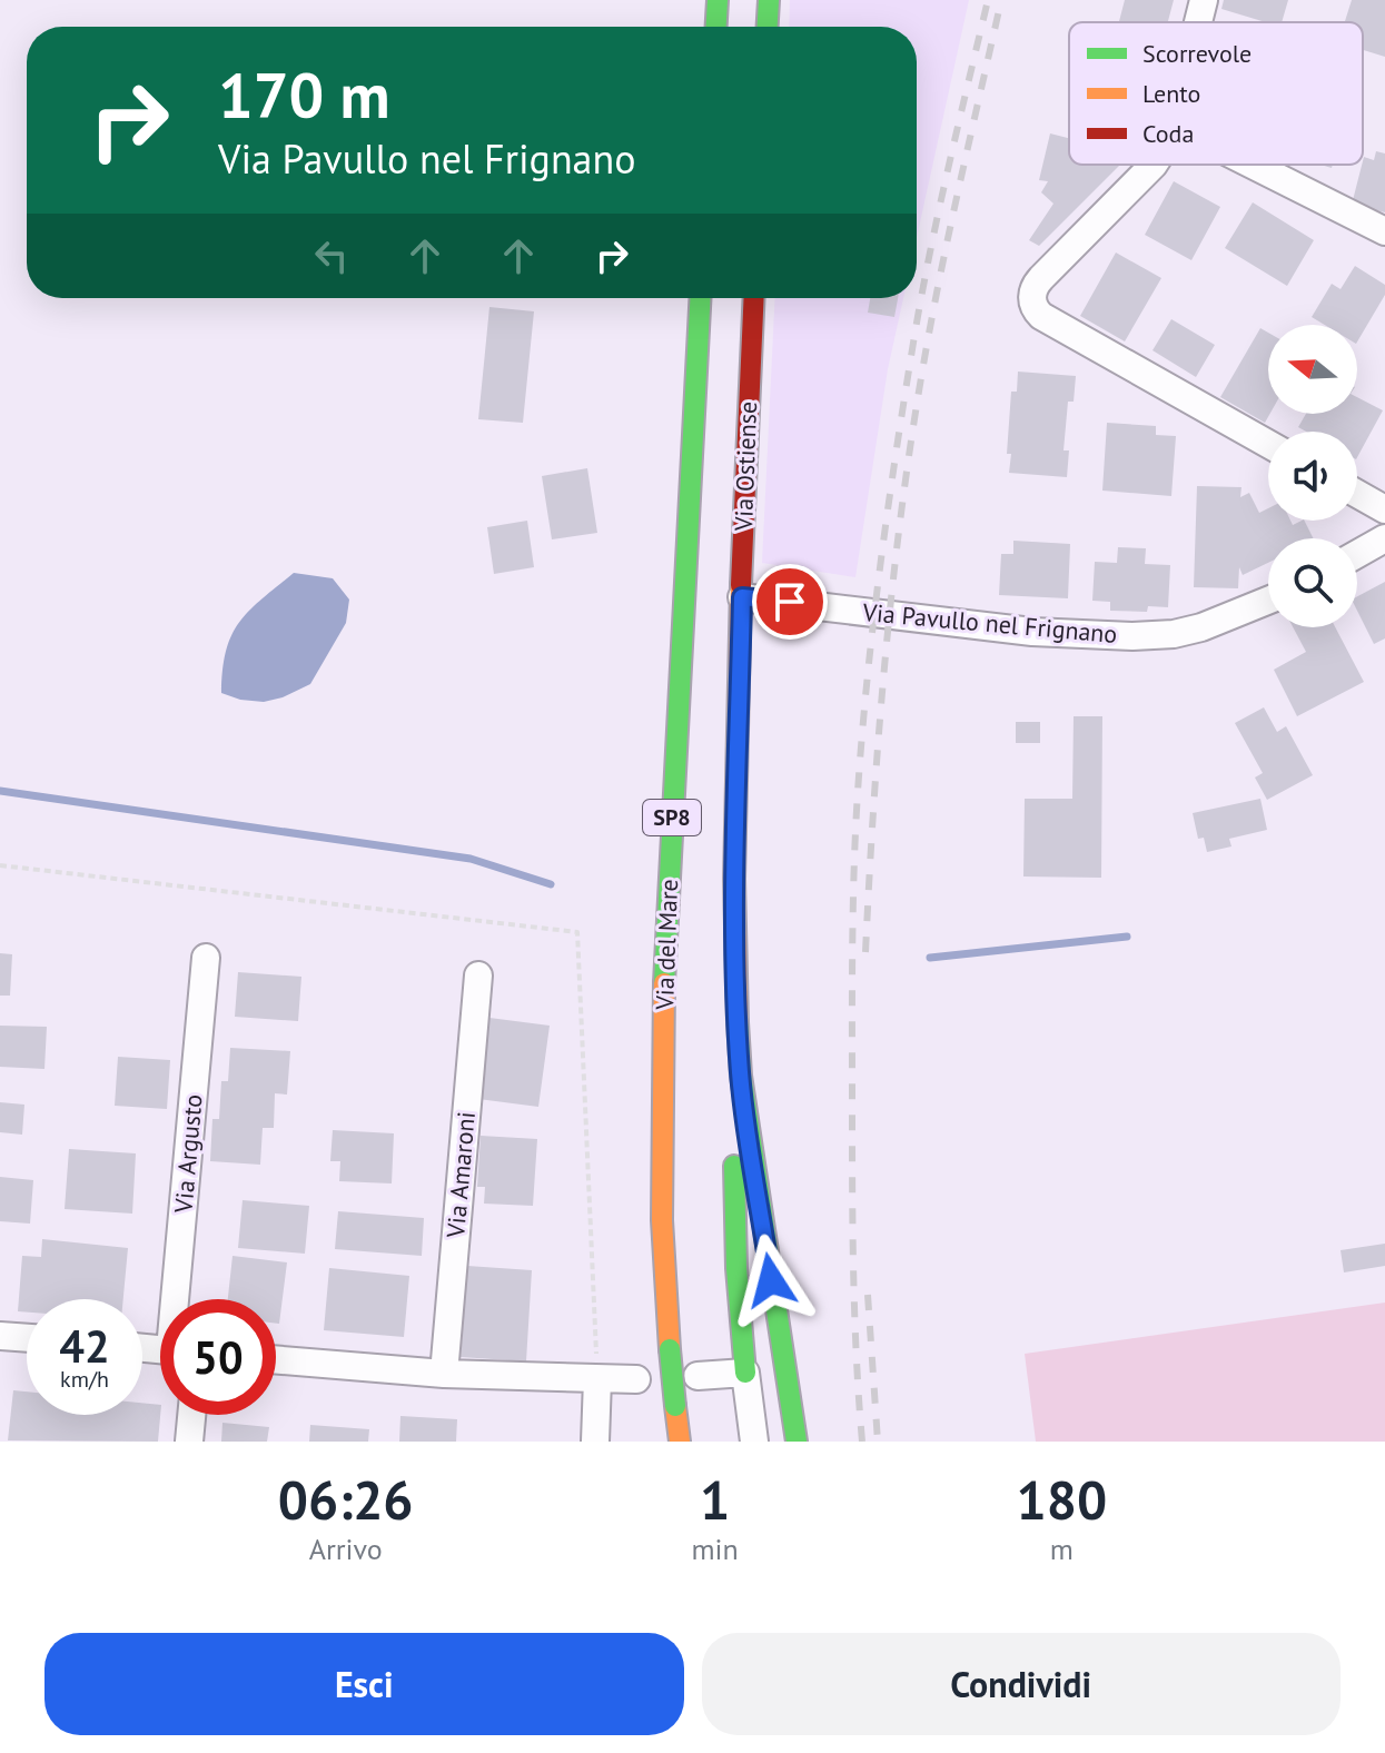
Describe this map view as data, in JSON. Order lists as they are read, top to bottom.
{
  "streets": {
    "main road": ["Via Ostiense", "SP8", "Via del Mare"],
    "street": ["Via Pavullo nel Frignano", "Via Argusto", "Via Amaroni"]
  },
  "crossings": [
    ["Via Ostiense", "Via Pavullo nel Frignano"]
  ],
  "legend": ["Scorrevole", "Lento", "Coda"],
  "north": "left",
  "page": {
    "turn": ["170 m", "Via Pavullo nel Frignano"],
    "speed": "42 km/h",
    "limit": "50",
    "eta": [
      "06:26",
      "Arrivo",
      "1",
      "min",
      "180",
      "m"
    ],
    "buttons": ["Esci", "Condividi"]
  }
}
